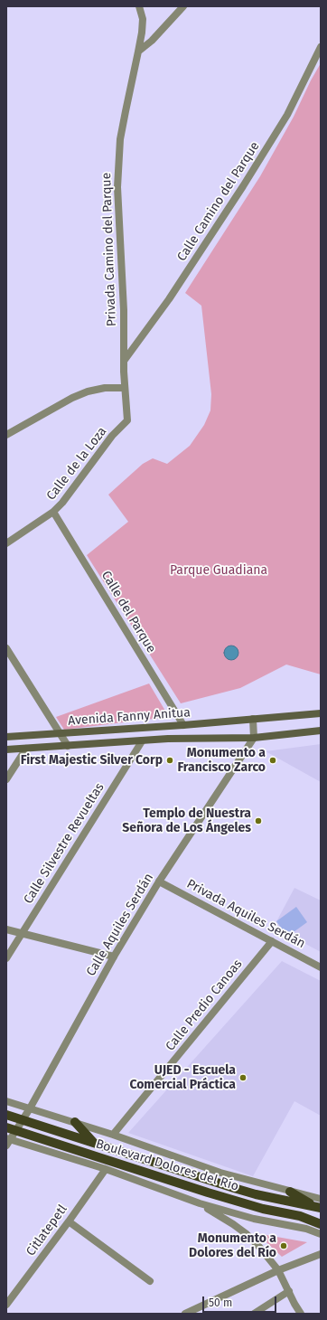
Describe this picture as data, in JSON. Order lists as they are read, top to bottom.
{
  "streets": {
    "main road": ["Avenida Fanny Anitua", "Boulevard Dolores del Río"],
    "street": [
      "Calle Camino del Parque",
      "Privada Camino del Parque",
      "Calle de la Loza",
      "Calle del Parque",
      "Calle Silvestre Revueltas",
      "Privada Aquiles Serdán",
      "Calle Aquiles Serdán",
      "Calle Predio Canoas",
      "Citlatepetl"
    ]
  },
  "crossings": [
    ["Calle Camino del Parque", "Privada Camino del Parque"],
    ["Calle de la Loza", "Calle del Parque"],
    ["Calle del Parque", "Avenida Fanny Anitua"],
    ["Avenida Fanny Anitua", "Calle Silvestre Revueltas"],
    ["Avenida Fanny Anitua", "Calle Aquiles Serdán"],
    ["Privada Aquiles Serdán", "Calle Aquiles Serdán"],
    ["Privada Aquiles Serdán", "Calle Predio Canoas"],
    ["Calle Aquiles Serdán", "Boulevard Dolores del Río"]
  ],
  "parks": ["Parque Guadiana"],
  "places": [
    "First Majestic Silver Corp",
    "Monumento a Francisco Zarco",
    "Templo de Nuestra Señora de Los Ángeles",
    "UJED - Escuela Comercial Práctica",
    "Monumento a Dolores del Río"
  ],
  "scale_bar": "50 m"
}
